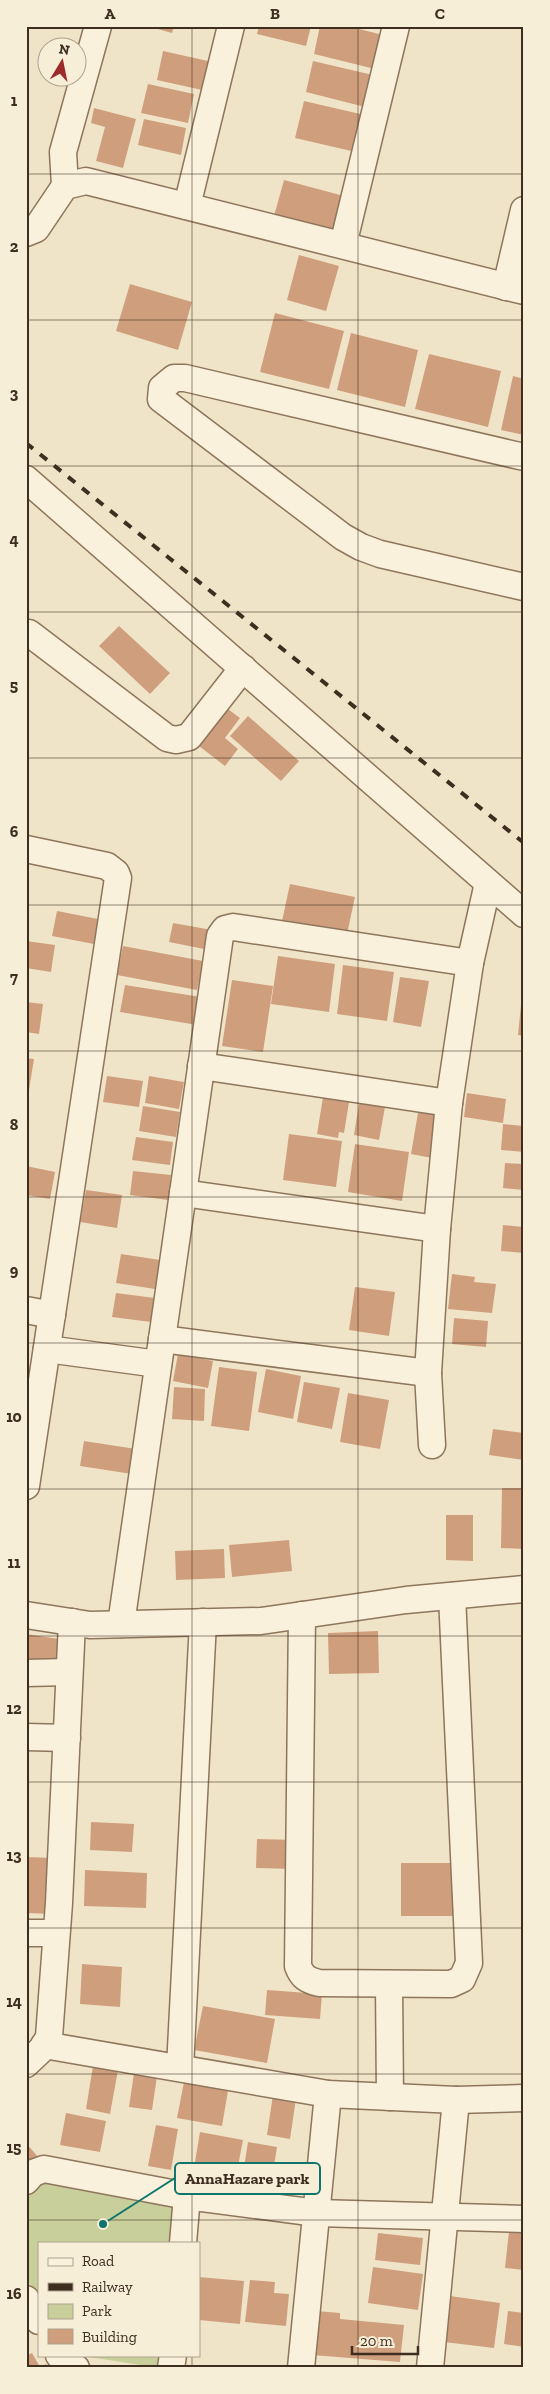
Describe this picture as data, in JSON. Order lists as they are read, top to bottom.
{
  "places": ["AnnaHazare park"],
  "legend": [
    "Road",
    "Railway",
    "Park",
    "Building"
  ],
  "scale_bar": "20 m",
  "north": "top",
  "grid": {
    "columns": ["A", "B", "C"],
    "rows": [
      "1",
      "2",
      "3",
      "4",
      "5",
      "6",
      "7",
      "8",
      "9",
      "10",
      "11",
      "12",
      "13",
      "14",
      "15",
      "16"
    ]
  }
}
